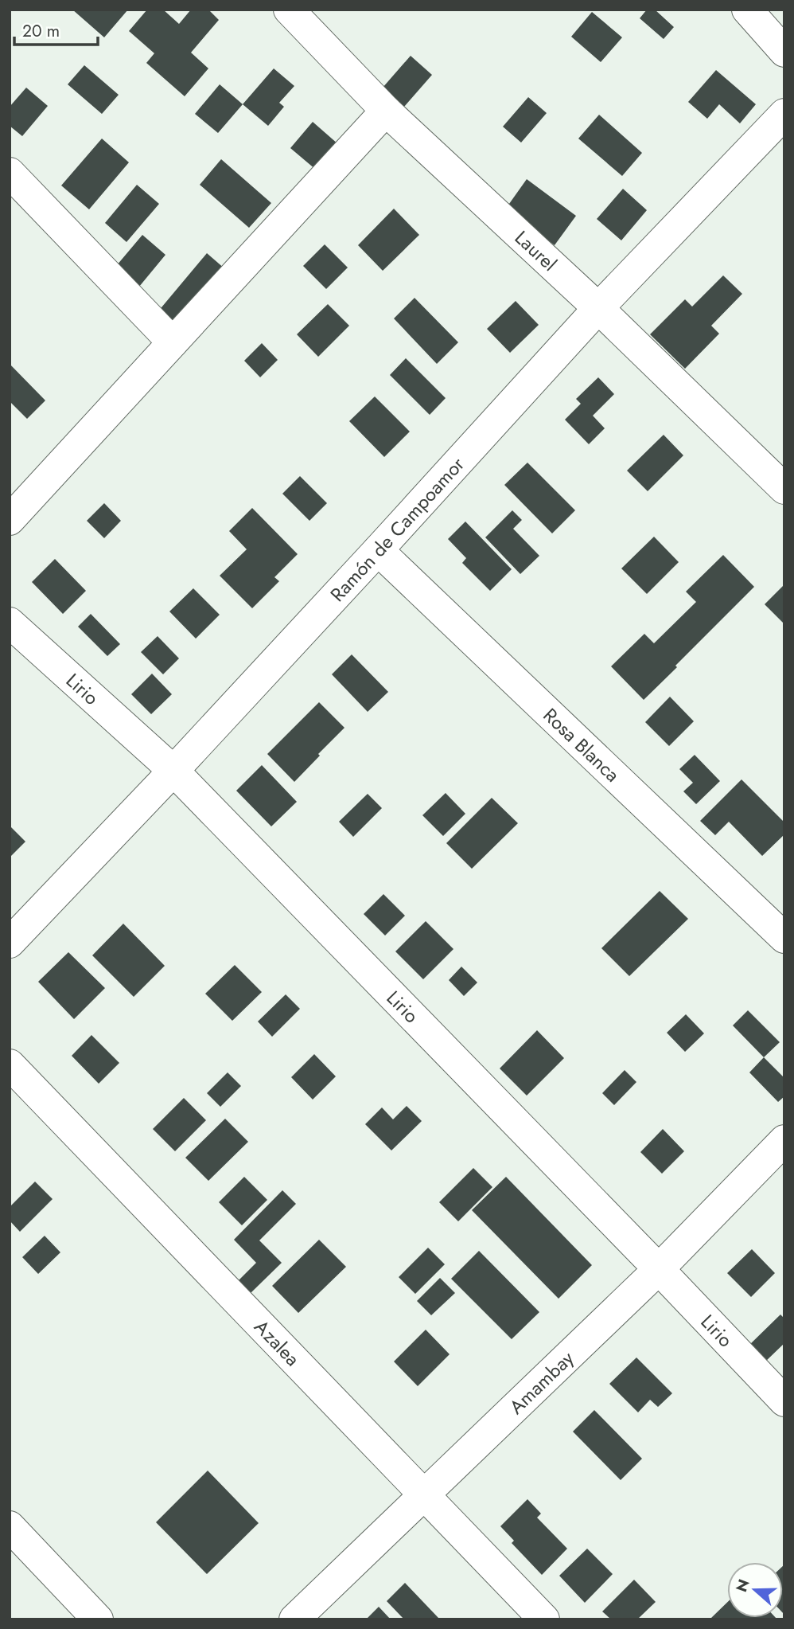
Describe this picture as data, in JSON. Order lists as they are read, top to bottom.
{
  "streets": {
    "street": [
      "Laurel",
      "Ramón de Campoamor",
      "Lirio",
      "Rosa Blanca",
      "Azalea",
      "Amambay"
    ]
  },
  "crossings": [
    ["Laurel", "Ramón de Campoamor"],
    ["Ramón de Campoamor", "Lirio"],
    ["Ramón de Campoamor", "Rosa Blanca"],
    ["Lirio", "Amambay"],
    ["Azalea", "Amambay"]
  ],
  "scale_bar": "20 m",
  "north": "left"
}
